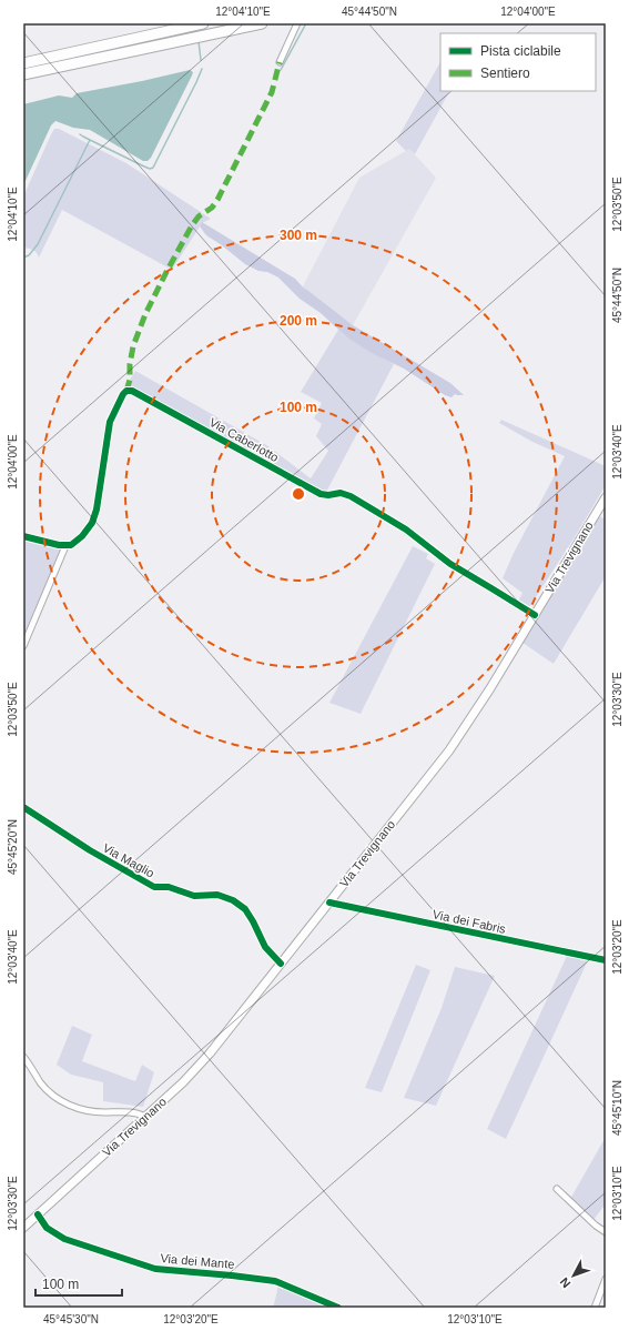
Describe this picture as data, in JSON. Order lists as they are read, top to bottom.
{
  "streets": {
    "main road": ["Via Trevignano"],
    "street": [
      "Via Caberlotto",
      "Via Maglio",
      "Via dei Fabris",
      "Via dei Mante"
    ]
  },
  "crossings": [
    ["Via Caberlotto", "Via Trevignano"],
    ["Via Trevignano", "Via Maglio"],
    ["Via Trevignano", "Via dei Fabris"],
    ["Via Trevignano", "Via dei Mante"]
  ],
  "legend": ["Pista ciclabile", "Sentiero"],
  "scale_bar": "100 m",
  "north": "bottom left",
  "coordinates": [
    "12°04'10\"E",
    "45°44'50\"N",
    "12°04'00\"E",
    "12°03'50\"E",
    "12°03'40\"E",
    "12°03'30\"E",
    "45°45'20\"N",
    "12°03'20\"E",
    "45°45'10\"N",
    "12°03'10\"E",
    "45°45'30\"N"
  ],
  "rings": ["300 m", "200 m", "100 m"]
}
